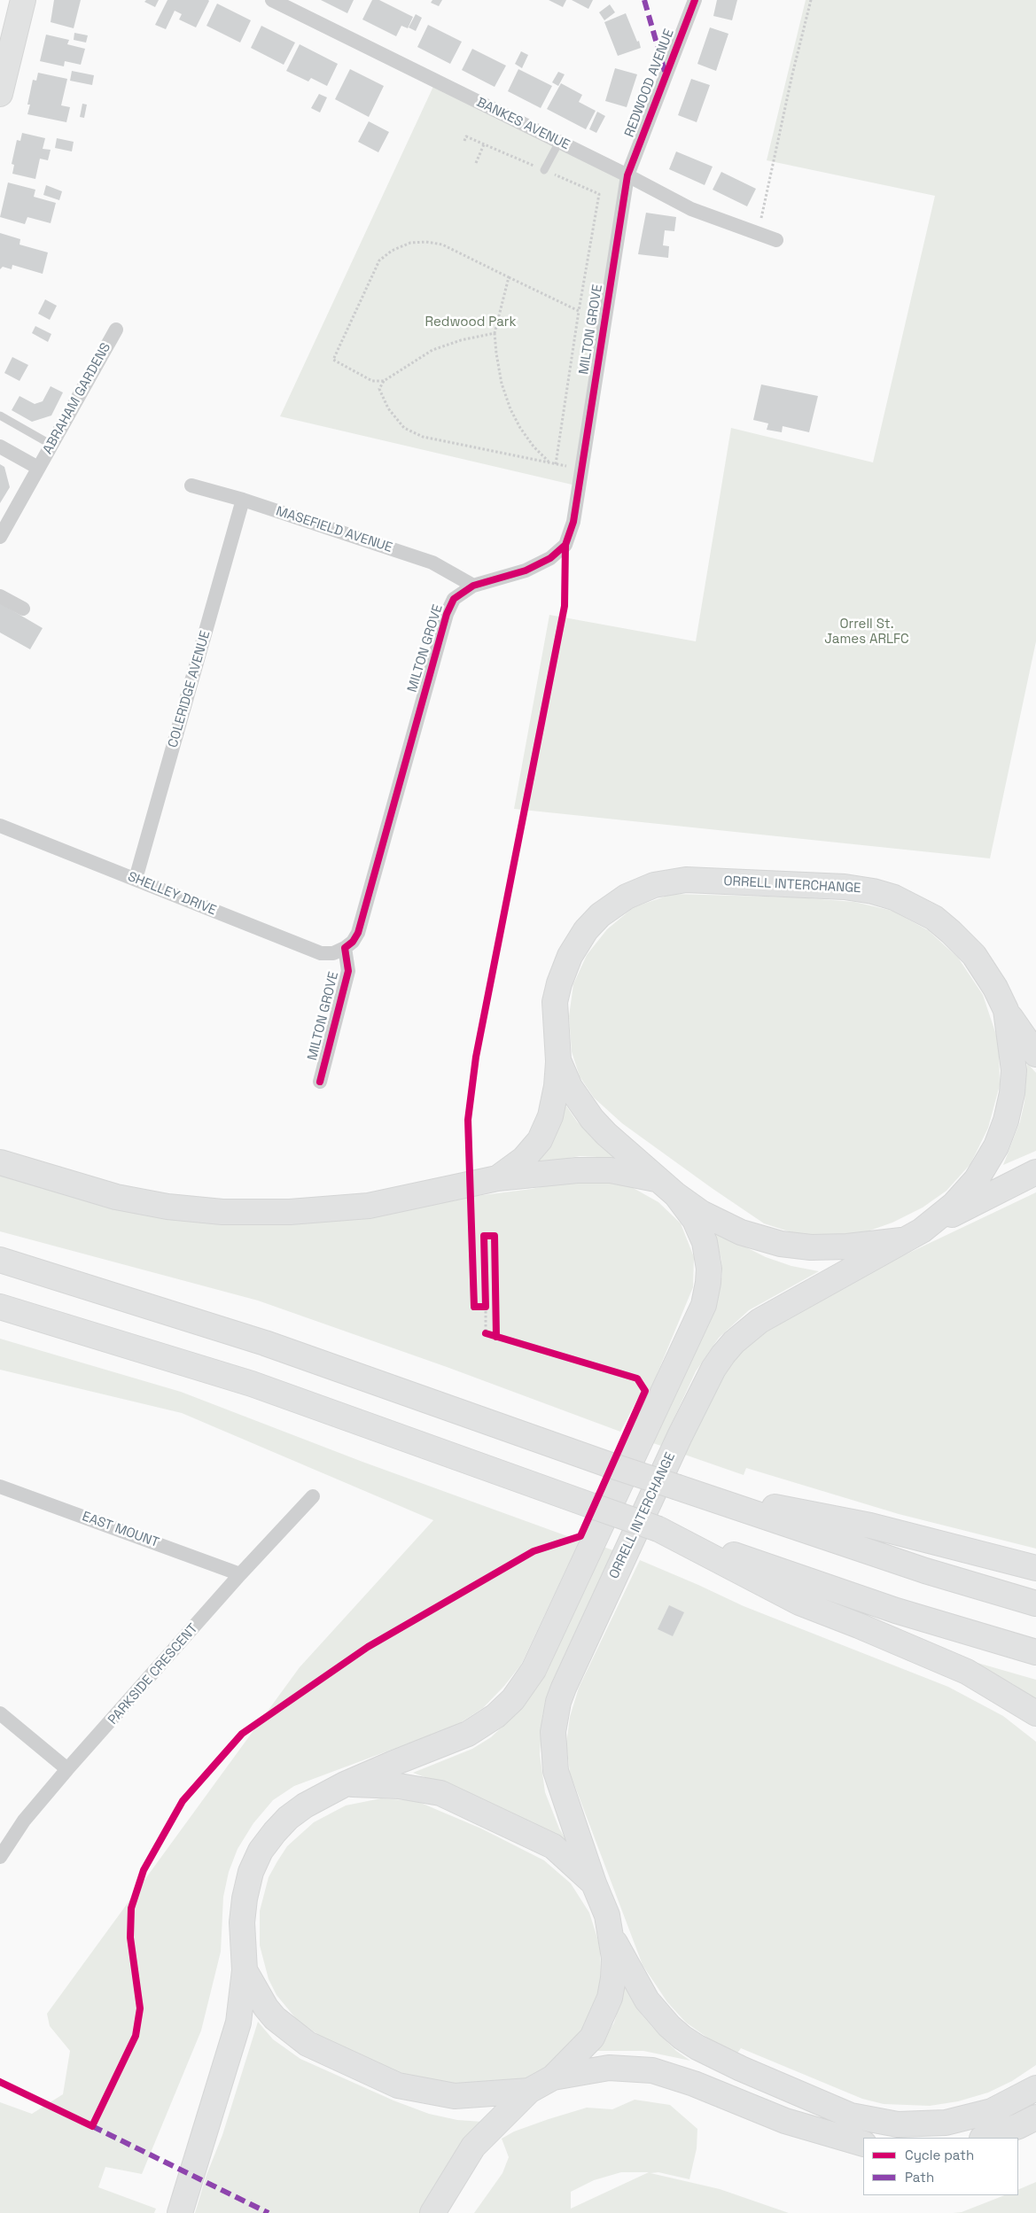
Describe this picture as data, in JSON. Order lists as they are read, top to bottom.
{
  "streets": {
    "highway": ["ORRELL INTERCHANGE"],
    "street": [
      "REDWOOD AVENUE",
      "BANKES AVENUE",
      "MILTON GROVE",
      "ABRAHAM GARDENS",
      "MASEFIELD AVENUE",
      "COLERIDGE AVENUE",
      "SHELLEY DRIVE",
      "EAST MOUNT",
      "PARKSIDE CRESCENT"
    ]
  },
  "crossings": [
    ["REDWOOD AVENUE", "BANKES AVENUE"],
    ["REDWOOD AVENUE", "MILTON GROVE"],
    ["BANKES AVENUE", "MILTON GROVE"],
    ["MILTON GROVE", "MASEFIELD AVENUE"],
    ["MILTON GROVE", "SHELLEY DRIVE"],
    ["MASEFIELD AVENUE", "COLERIDGE AVENUE"],
    ["COLERIDGE AVENUE", "SHELLEY DRIVE"],
    ["EAST MOUNT", "PARKSIDE CRESCENT"]
  ],
  "parks": ["Redwood Park", "Orrell St. James ARLFC"],
  "legend": ["Cycle path", "Path"]
}
